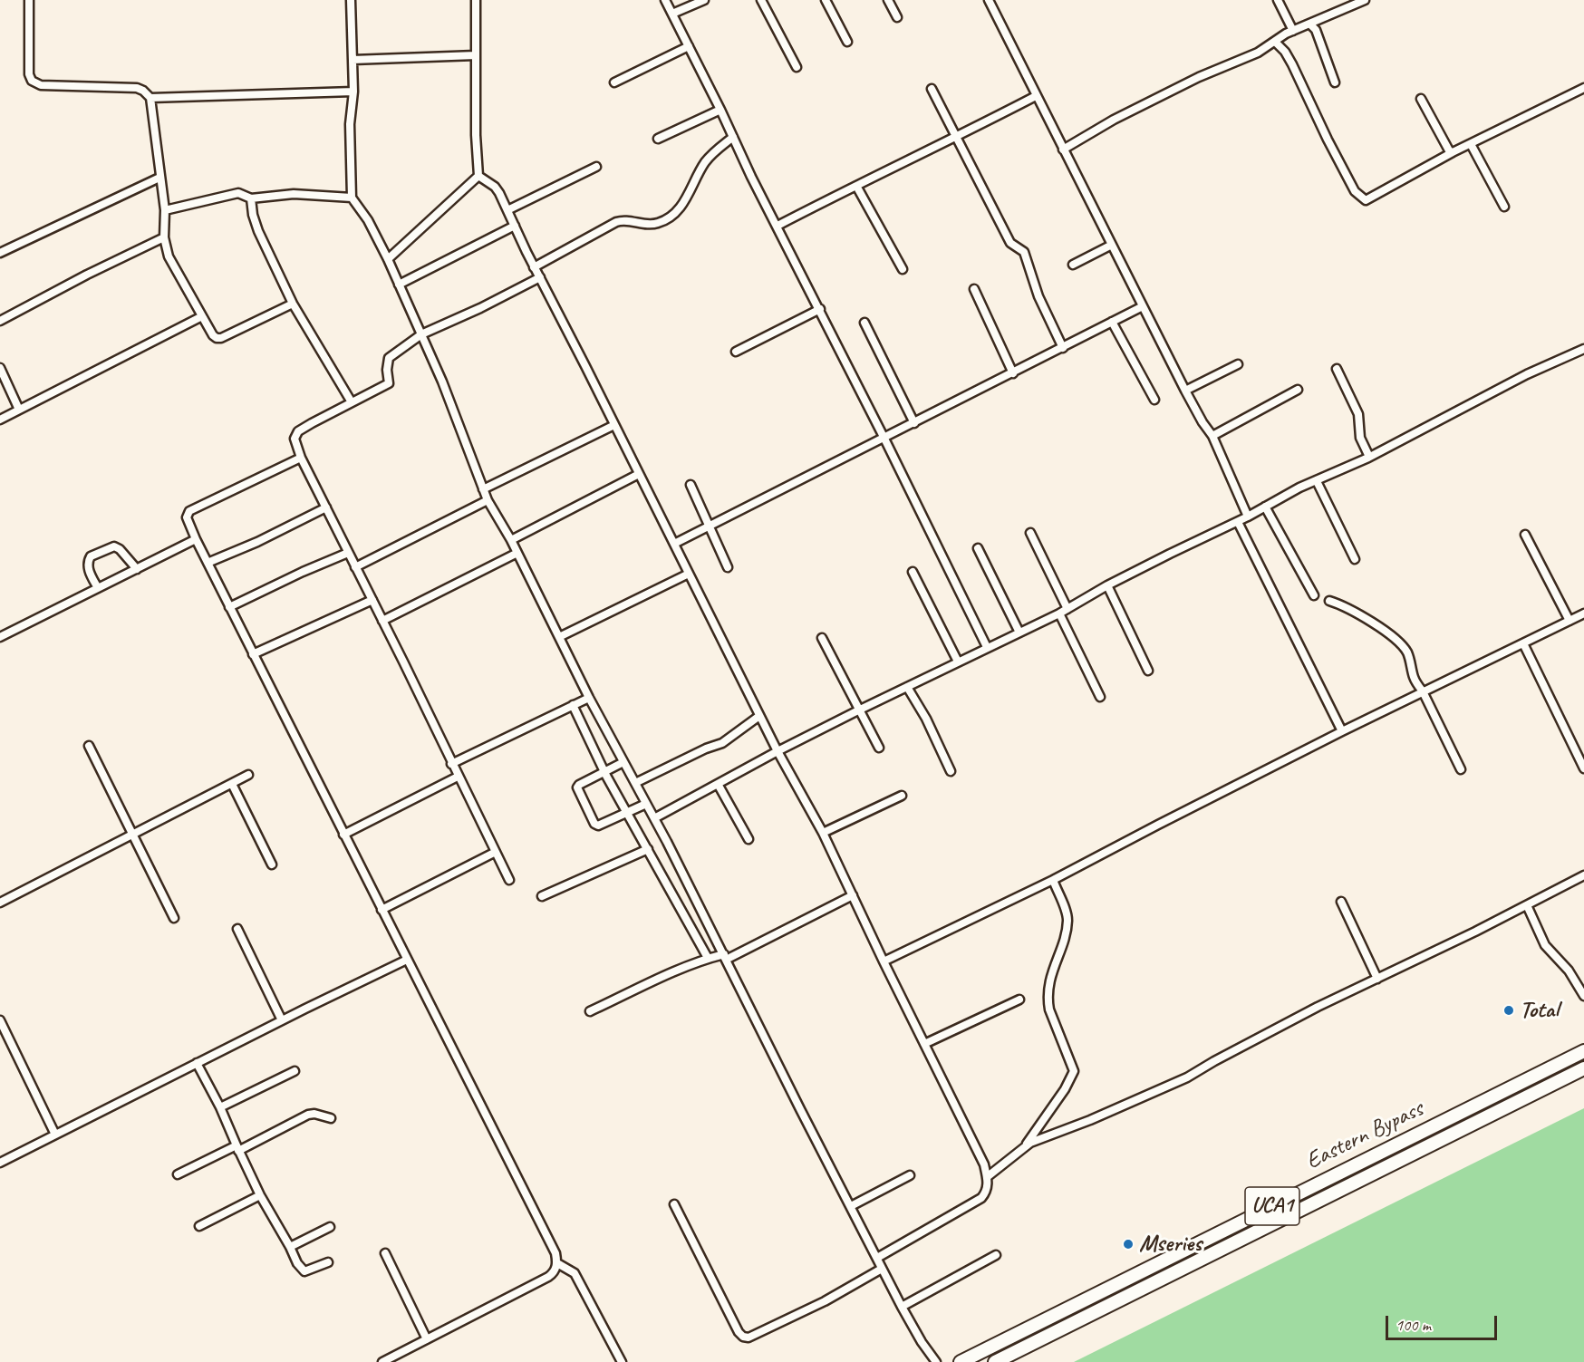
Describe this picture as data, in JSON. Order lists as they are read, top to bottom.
{
  "streets": {
    "main road": ["Eastern Bypass", "UCA1"]
  },
  "places": ["Total", "Mseries"],
  "scale_bar": "100 m"
}
